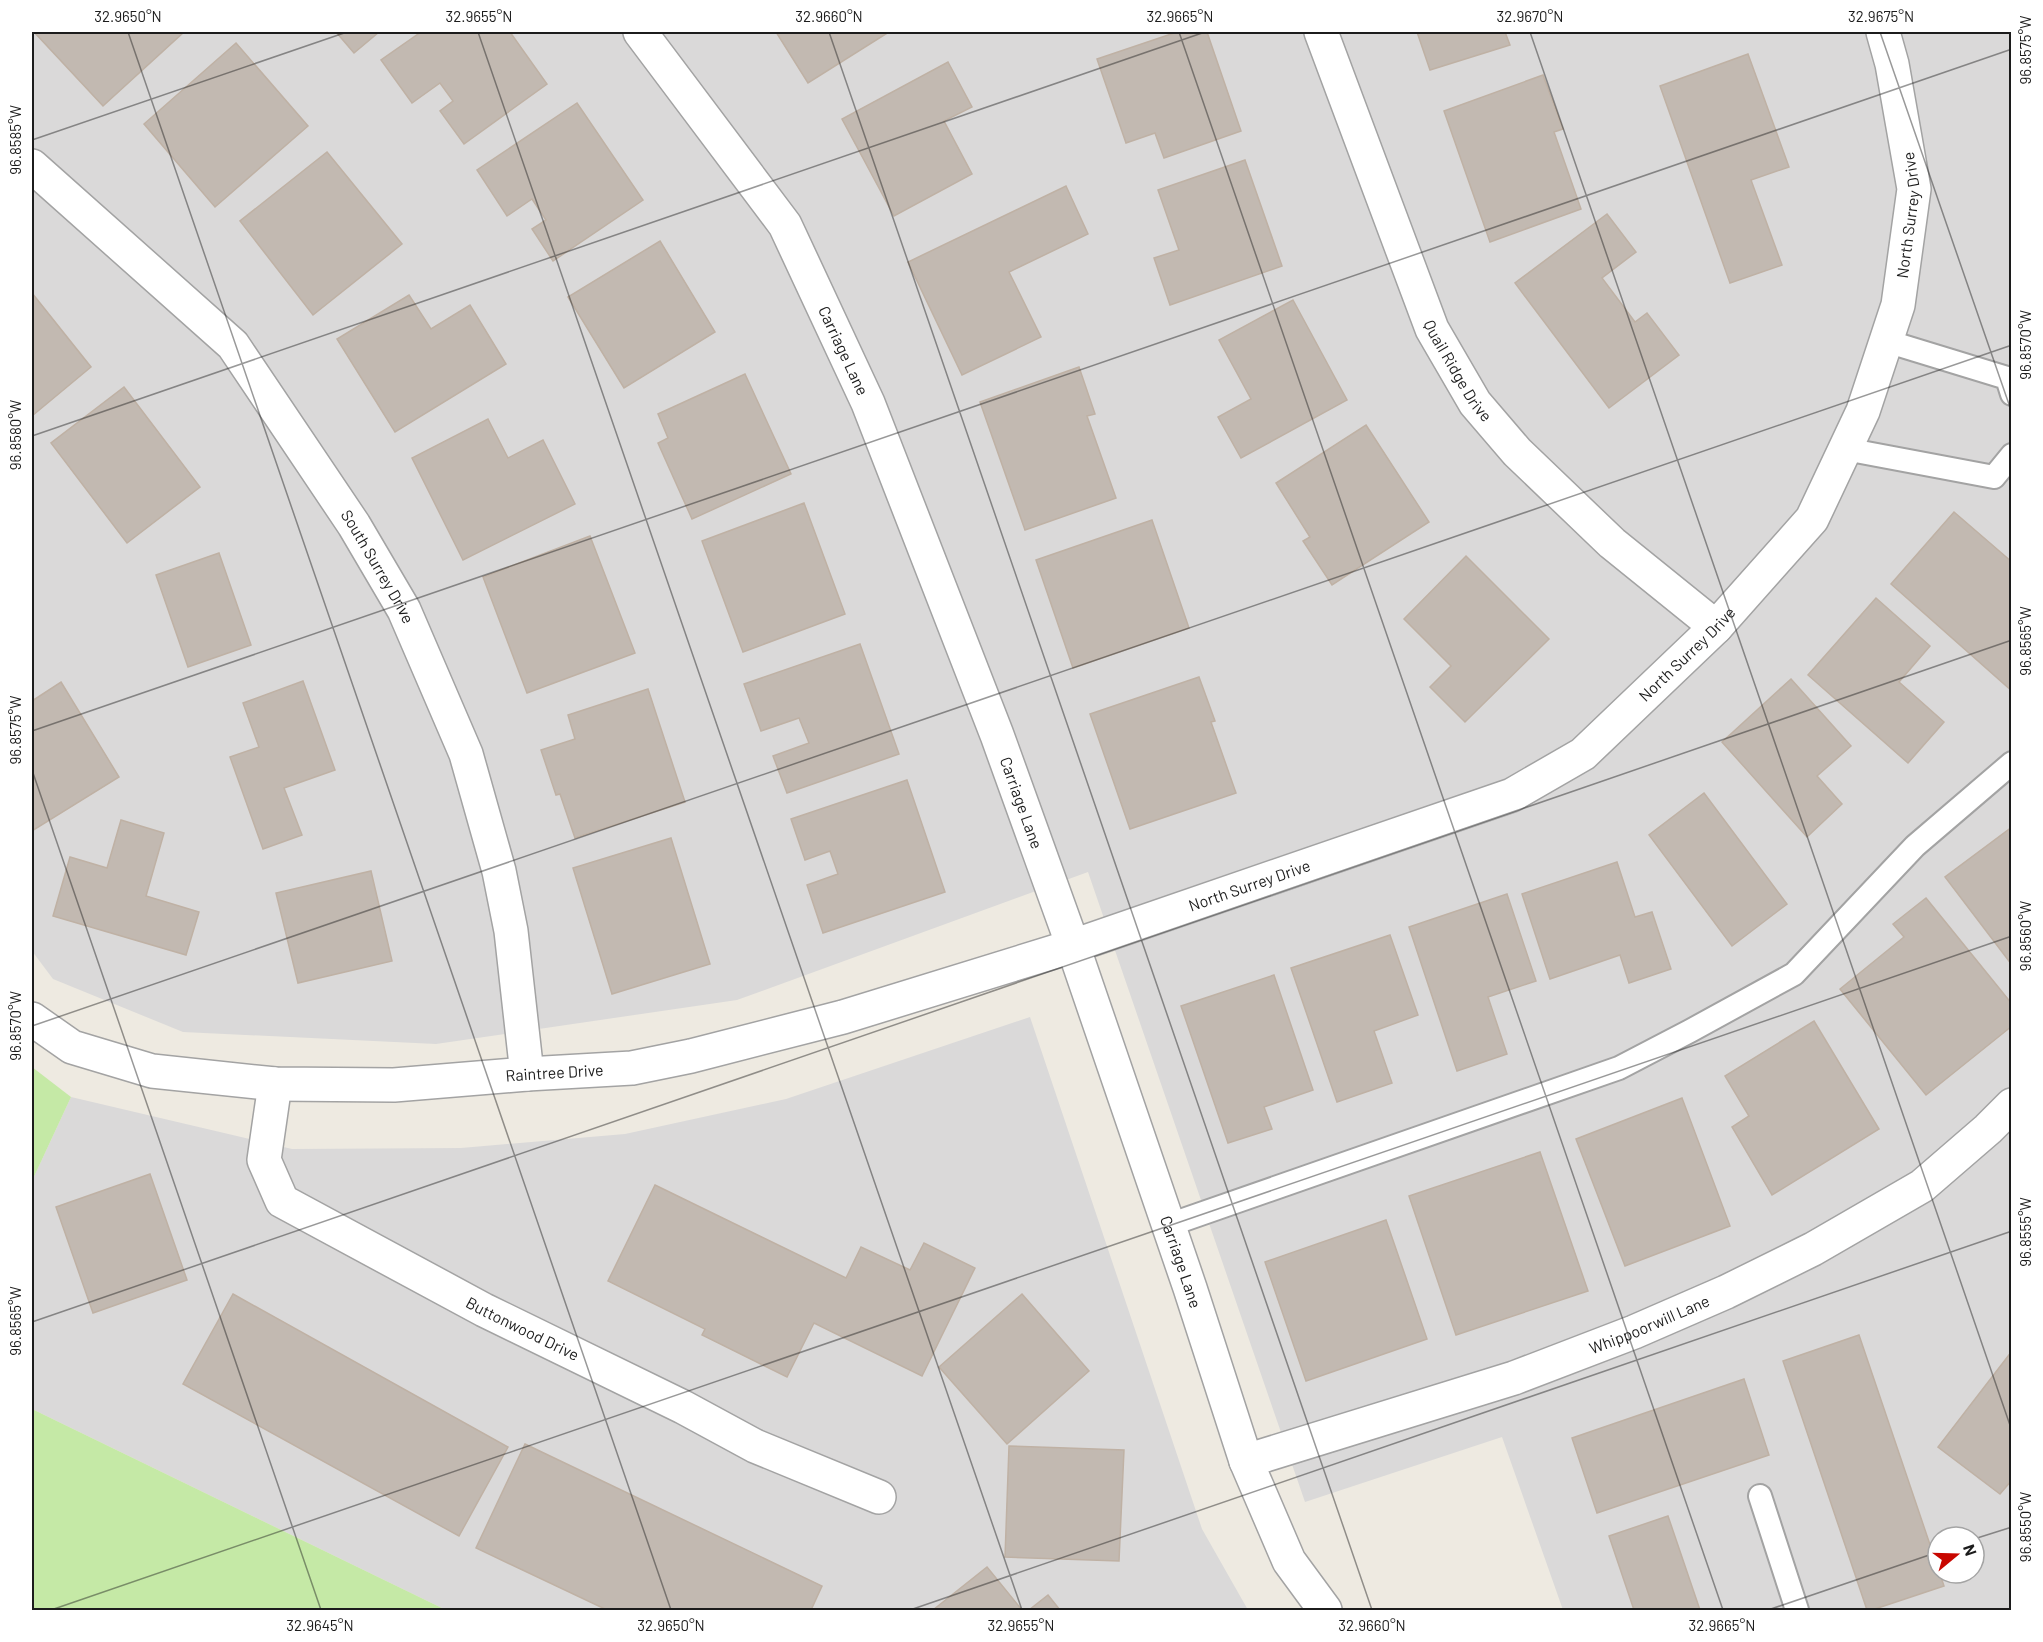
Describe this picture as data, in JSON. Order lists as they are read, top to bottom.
{
  "streets": {
    "street": [
      "North Surrey Drive",
      "Carriage Lane",
      "Quail Ridge Drive",
      "South Surrey Drive",
      "Raintree Drive",
      "Whippoorwill Lane",
      "Buttonwood Drive"
    ]
  },
  "crossings": [
    ["North Surrey Drive", "Carriage Lane"],
    ["North Surrey Drive", "Quail Ridge Drive"],
    ["North Surrey Drive", "Raintree Drive"],
    ["Carriage Lane", "Raintree Drive"],
    ["Carriage Lane", "Whippoorwill Lane"],
    ["South Surrey Drive", "Raintree Drive"],
    ["Raintree Drive", "Buttonwood Drive"]
  ],
  "north": "right",
  "coordinates": [
    "32.9650°N",
    "32.9655°N",
    "32.9660°N",
    "32.9665°N",
    "32.9670°N",
    "32.9675°N",
    "96.8575°W",
    "96.8585°W",
    "96.8570°W",
    "96.8580°W",
    "96.8565°W",
    "96.8560°W",
    "96.8555°W",
    "96.8550°W",
    "32.9645°N"
  ]
}
